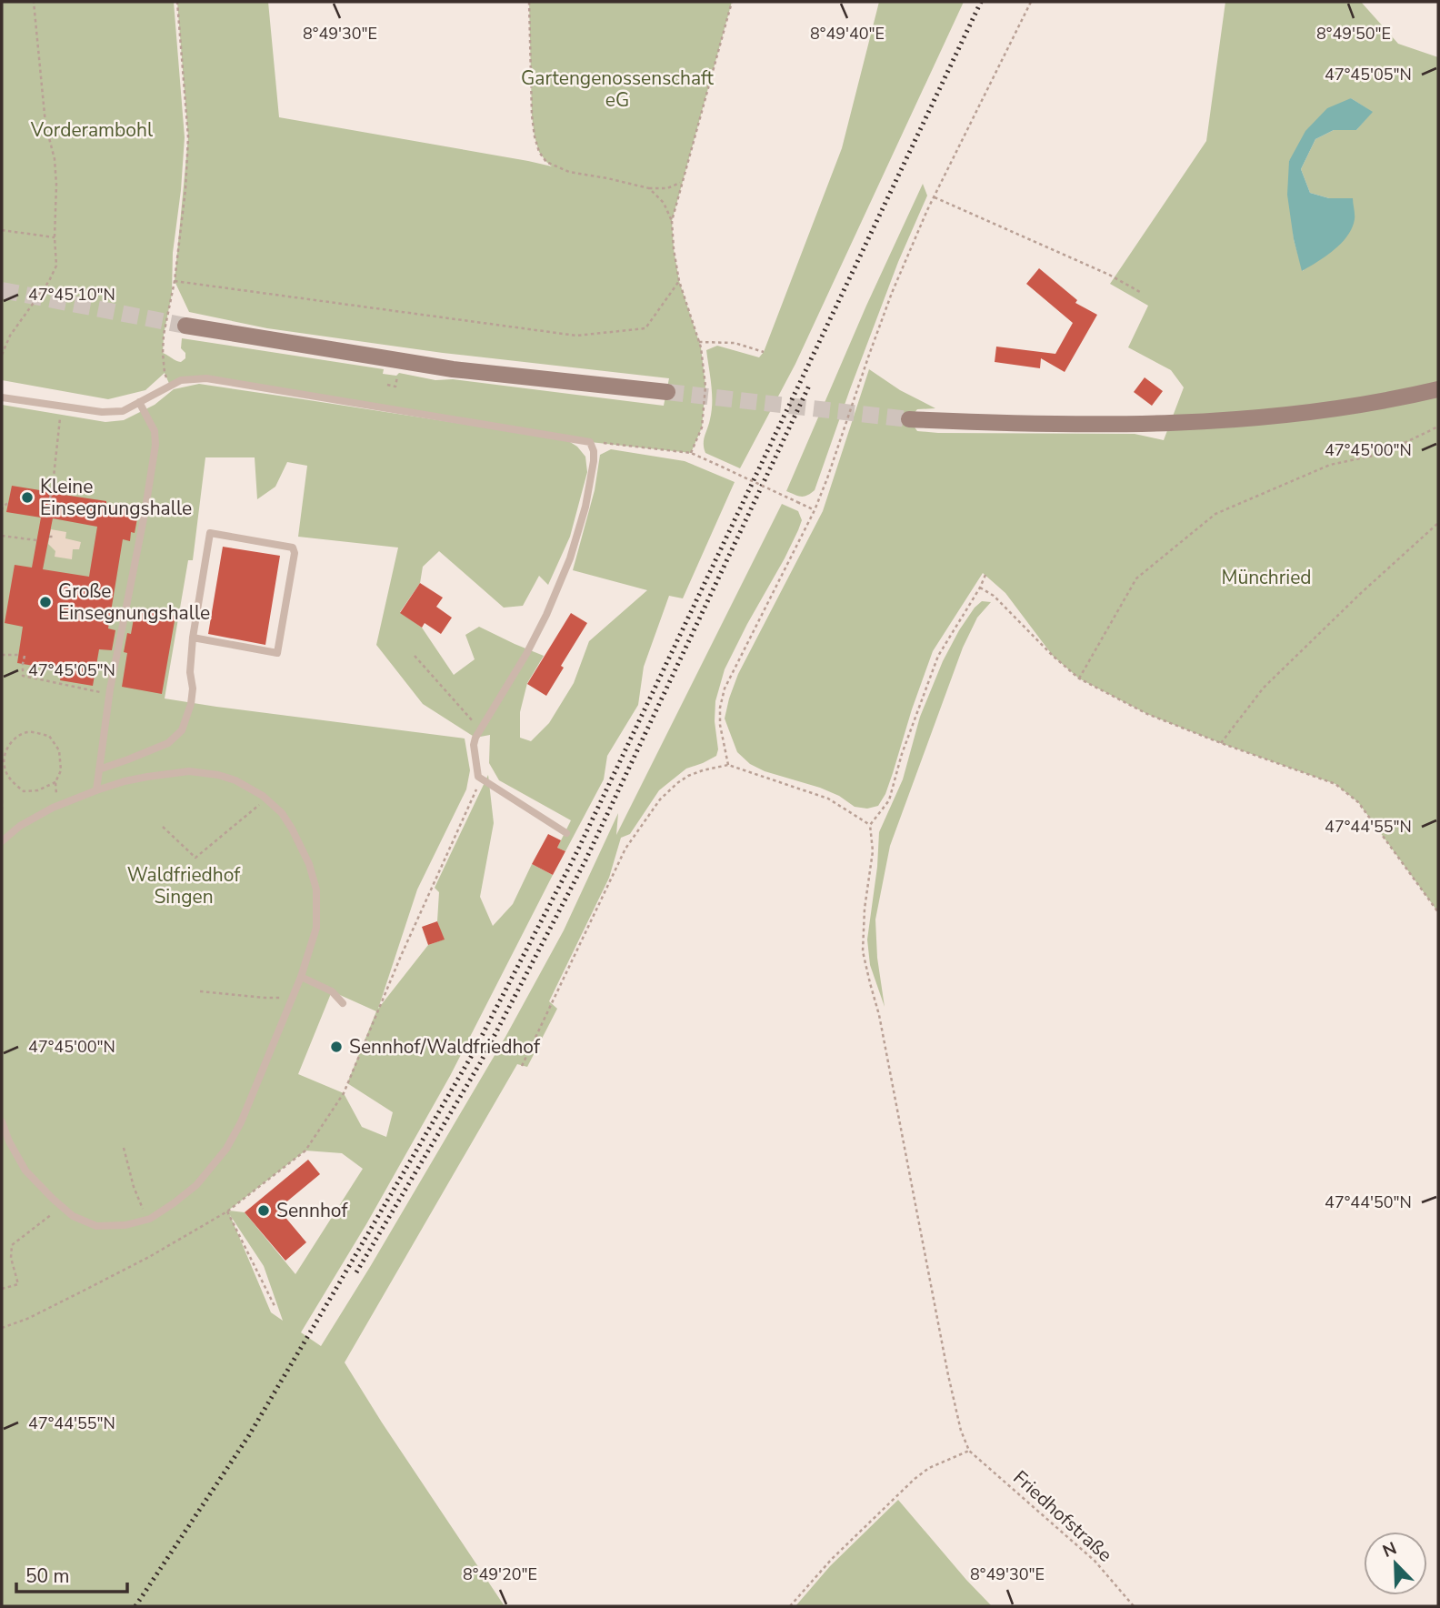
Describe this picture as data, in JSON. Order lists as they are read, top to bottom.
{
  "streets": {
    "path": ["Friedhofstraße"]
  },
  "parks": [
    "Gartengenossenschaft eG",
    "Vorderambohl",
    "Münchried",
    "Waldfriedhof Singen"
  ],
  "places": [
    "Kleine Einsegnungshalle",
    "Große Einsegnungshalle",
    "Sennhof/Waldfriedhof",
    "Sennhof"
  ],
  "scale_bar": "50 m",
  "north": "top left",
  "coordinates": [
    "8°49'30\"E",
    "8°49'40\"E",
    "8°49'50\"E",
    "47°45'05\"N",
    "47°45'10\"N",
    "47°45'00\"N",
    "47°44'55\"N",
    "47°44'50\"N",
    "8°49'20\"E"
  ]
}
